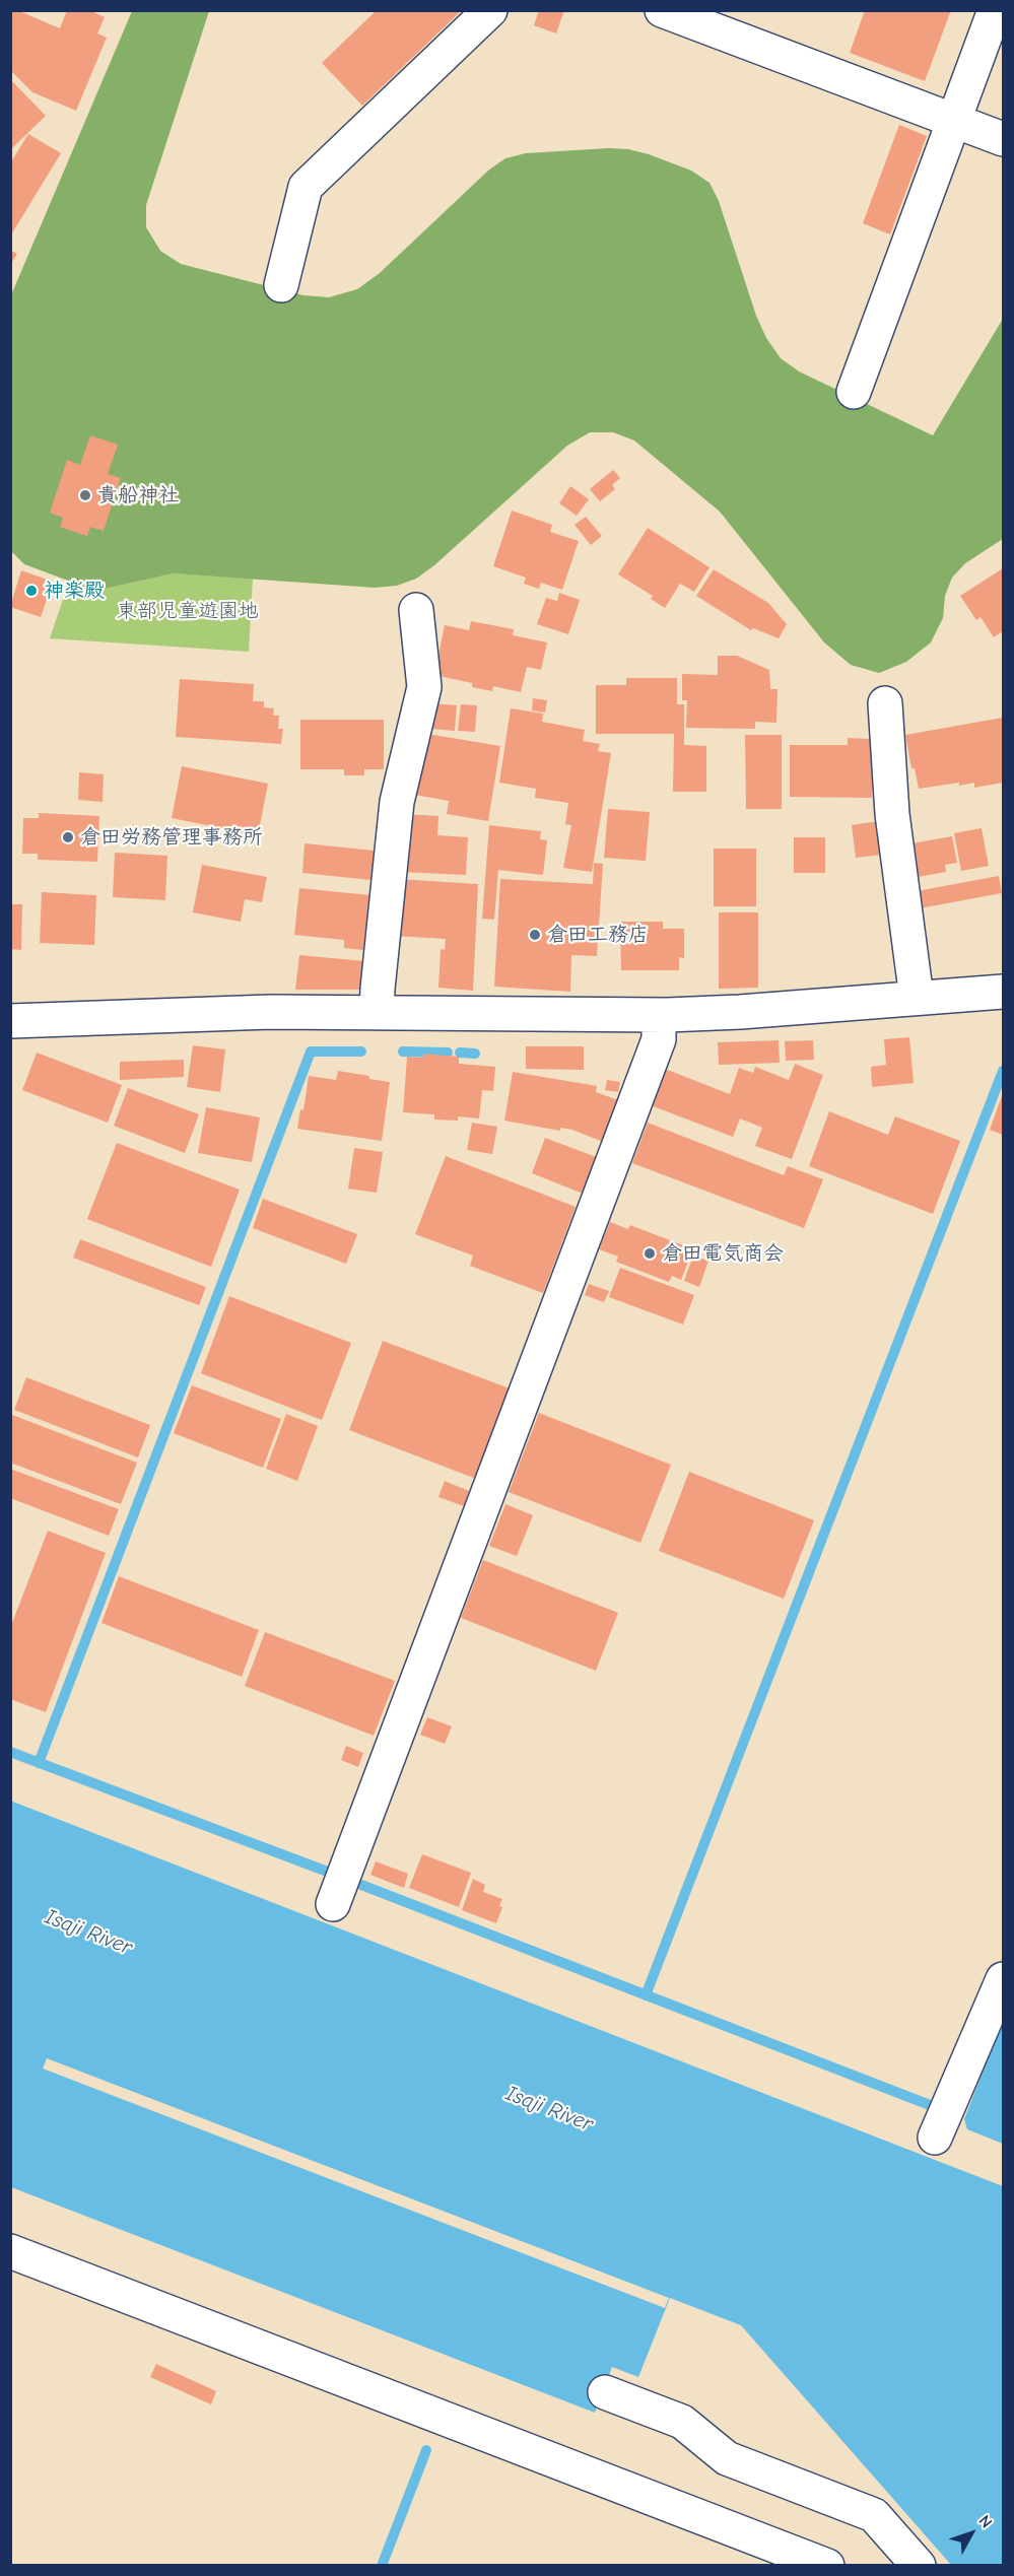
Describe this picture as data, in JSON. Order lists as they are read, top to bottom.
{
  "water": ["Isaji River"],
  "parks": ["東部児童遊園地"],
  "places": [
    "貴船神社",
    "神楽殿",
    "倉田労務管理事務所",
    "倉田工務店",
    "倉田電気商会"
  ],
  "north": "top right"
}
